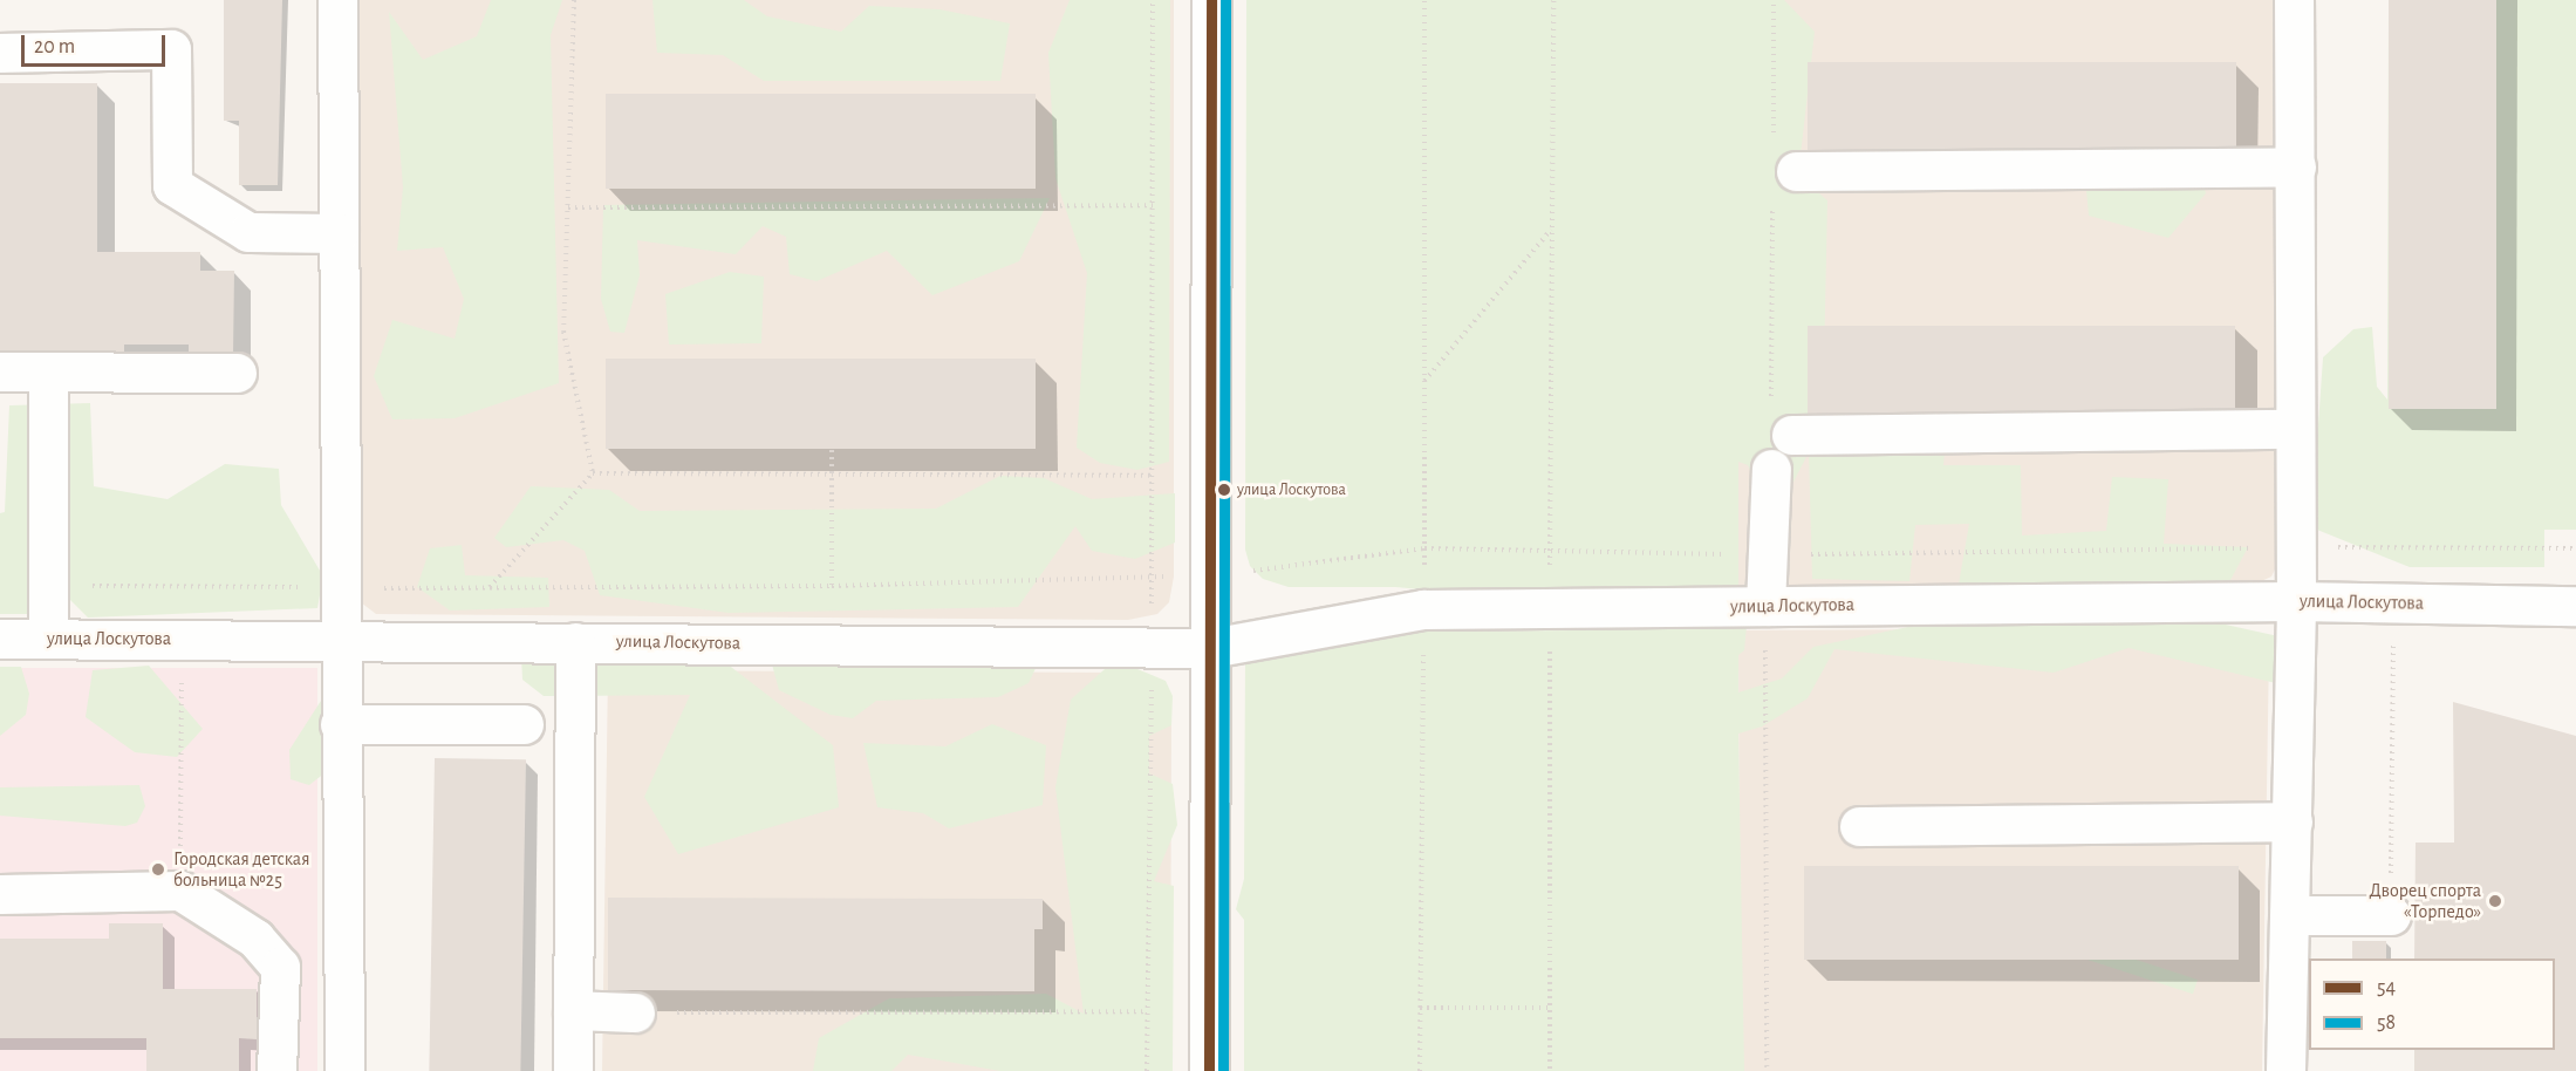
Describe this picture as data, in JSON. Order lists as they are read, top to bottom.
{
  "streets": {
    "street": ["улица Лоскутова"]
  },
  "places": ["улица Лоскутова", "Городская детская больница №25", "Дворец спорта «Торпедо»"],
  "lines": ["transit line 54", "transit line 58"],
  "legend": ["54", "58"],
  "scale_bar": "20 m"
}
